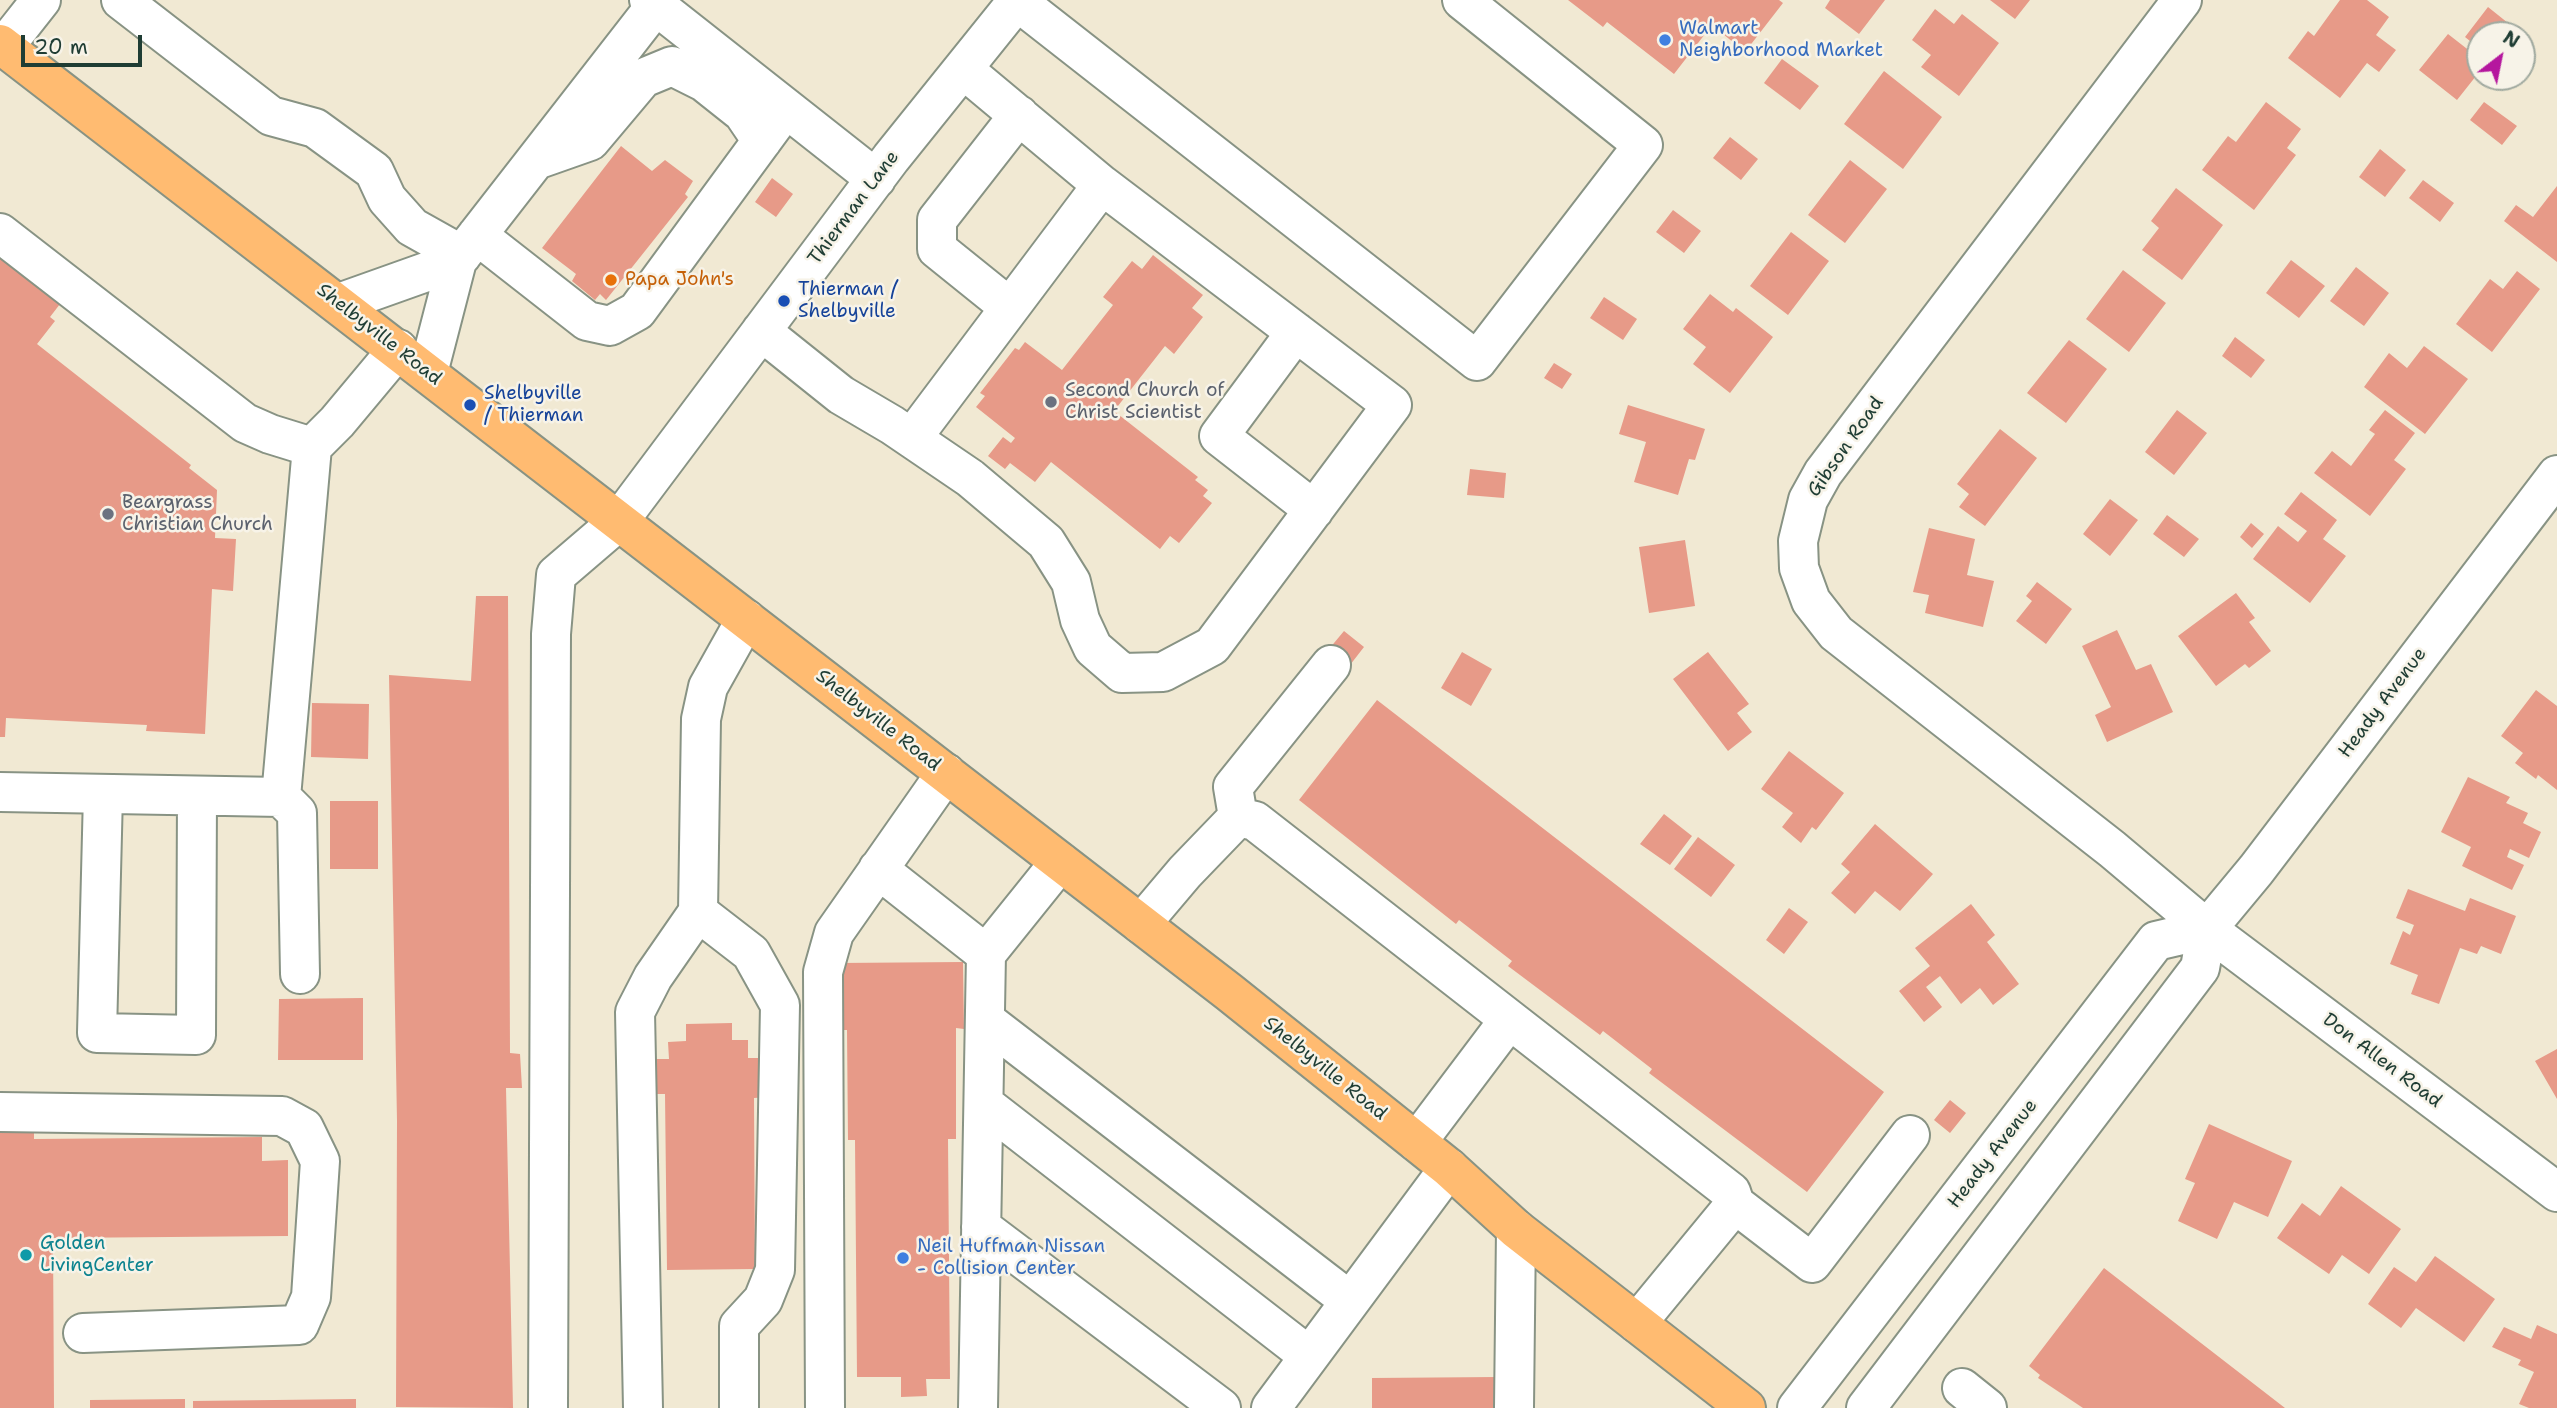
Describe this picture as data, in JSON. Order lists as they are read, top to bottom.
{
  "streets": {
    "main road": ["Shelbyville Road"],
    "street": [
      "Thierman Lane",
      "Gibson Road",
      "Heady Avenue",
      "Don Allen Road"
    ]
  },
  "crossings": [
    ["Thierman Lane", "Shelbyville Road"],
    ["Gibson Road", "Heady Avenue"],
    ["Gibson Road", "Don Allen Road"],
    ["Heady Avenue", "Don Allen Road"]
  ],
  "places": [
    "Walmart Neighborhood Market",
    "Papa John's",
    "Thierman / Shelbyville",
    "Second Church of Christ Scientist",
    "Shelbyville / Thierman",
    "Beargrass Christian Church",
    "Golden LivingCenter",
    "Neil Huffman Nissan - Collision Center"
  ],
  "scale_bar": "20 m",
  "north": "top right"
}
